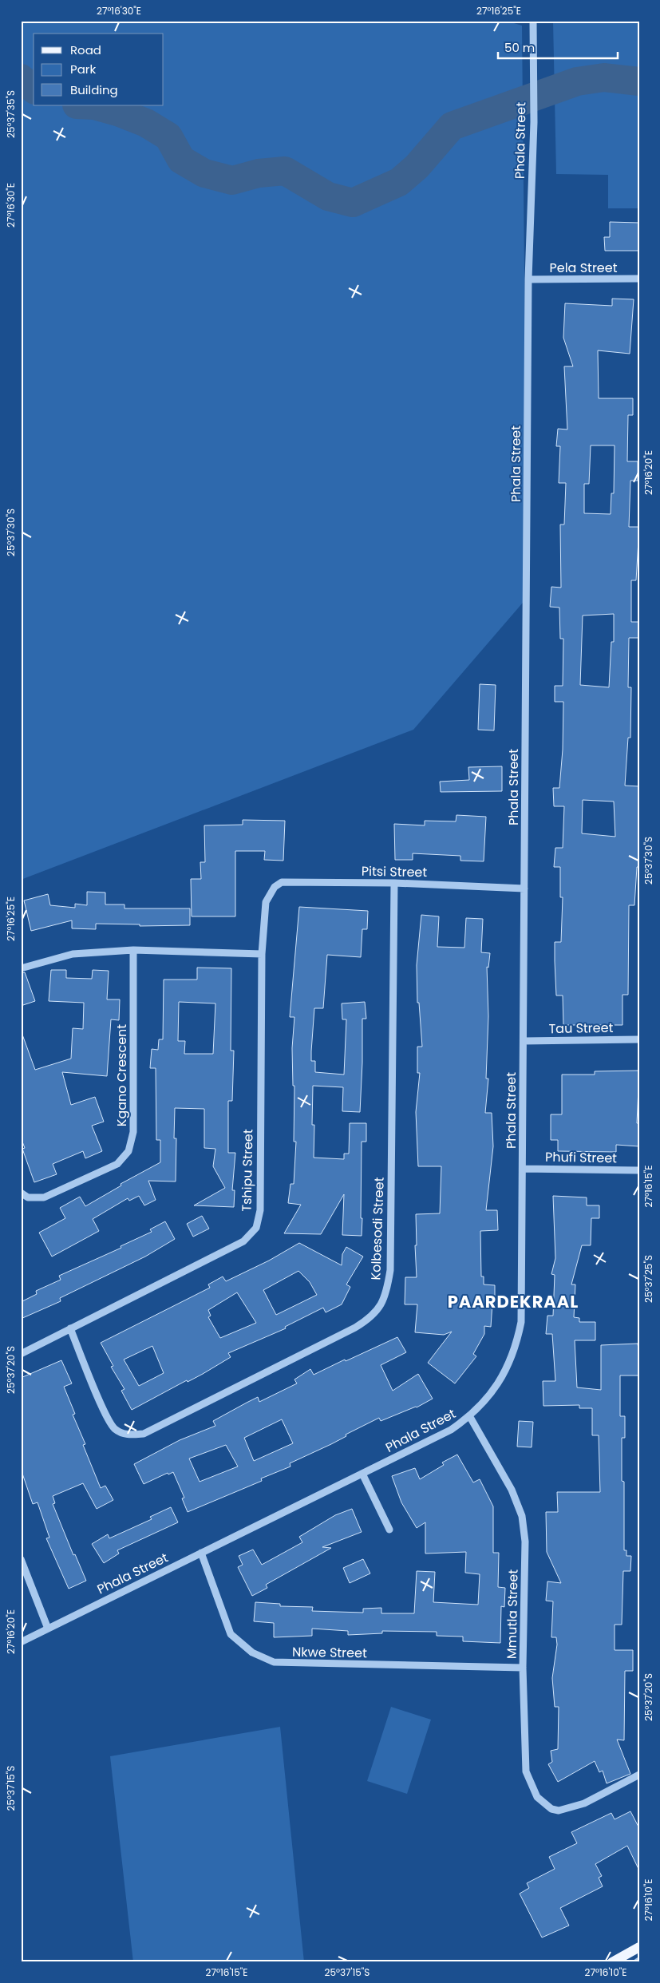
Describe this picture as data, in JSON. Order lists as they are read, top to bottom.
{
  "streets": {
    "street": [
      "Phala Street",
      "Pela Street",
      "Pitsi Street",
      "Tau Street",
      "Kgano Crescent",
      "Phufi Street",
      "Tshipu Street",
      "Kolbesodi Street",
      "Mmutla Street",
      "Nkwe Street"
    ]
  },
  "crossings": [
    ["Phala Street", "Pela Street"],
    ["Phala Street", "Pitsi Street"],
    ["Phala Street", "Tau Street"],
    ["Phala Street", "Phufi Street"],
    ["Phala Street", "Mmutla Street"],
    ["Phala Street", "Nkwe Street"],
    ["Pitsi Street", "Tshipu Street"],
    ["Pitsi Street", "Kolbesodi Street"],
    ["Tshipu Street", "Kolbesodi Street"],
    ["Mmutla Street", "Nkwe Street"]
  ],
  "districts": ["PAARDEKRAAL"],
  "legend": ["Road", "Park", "Building"],
  "scale_bar": "50 m",
  "coordinates": [
    "27°16'30\"E",
    "27°16'25\"E",
    "25°37'35\"S",
    "27°16'20\"E",
    "25°37'30\"S",
    "27°16'15\"E",
    "25°37'25\"S",
    "25°37'20\"S",
    "25°37'15\"S",
    "27°16'10\"E"
  ]
}
